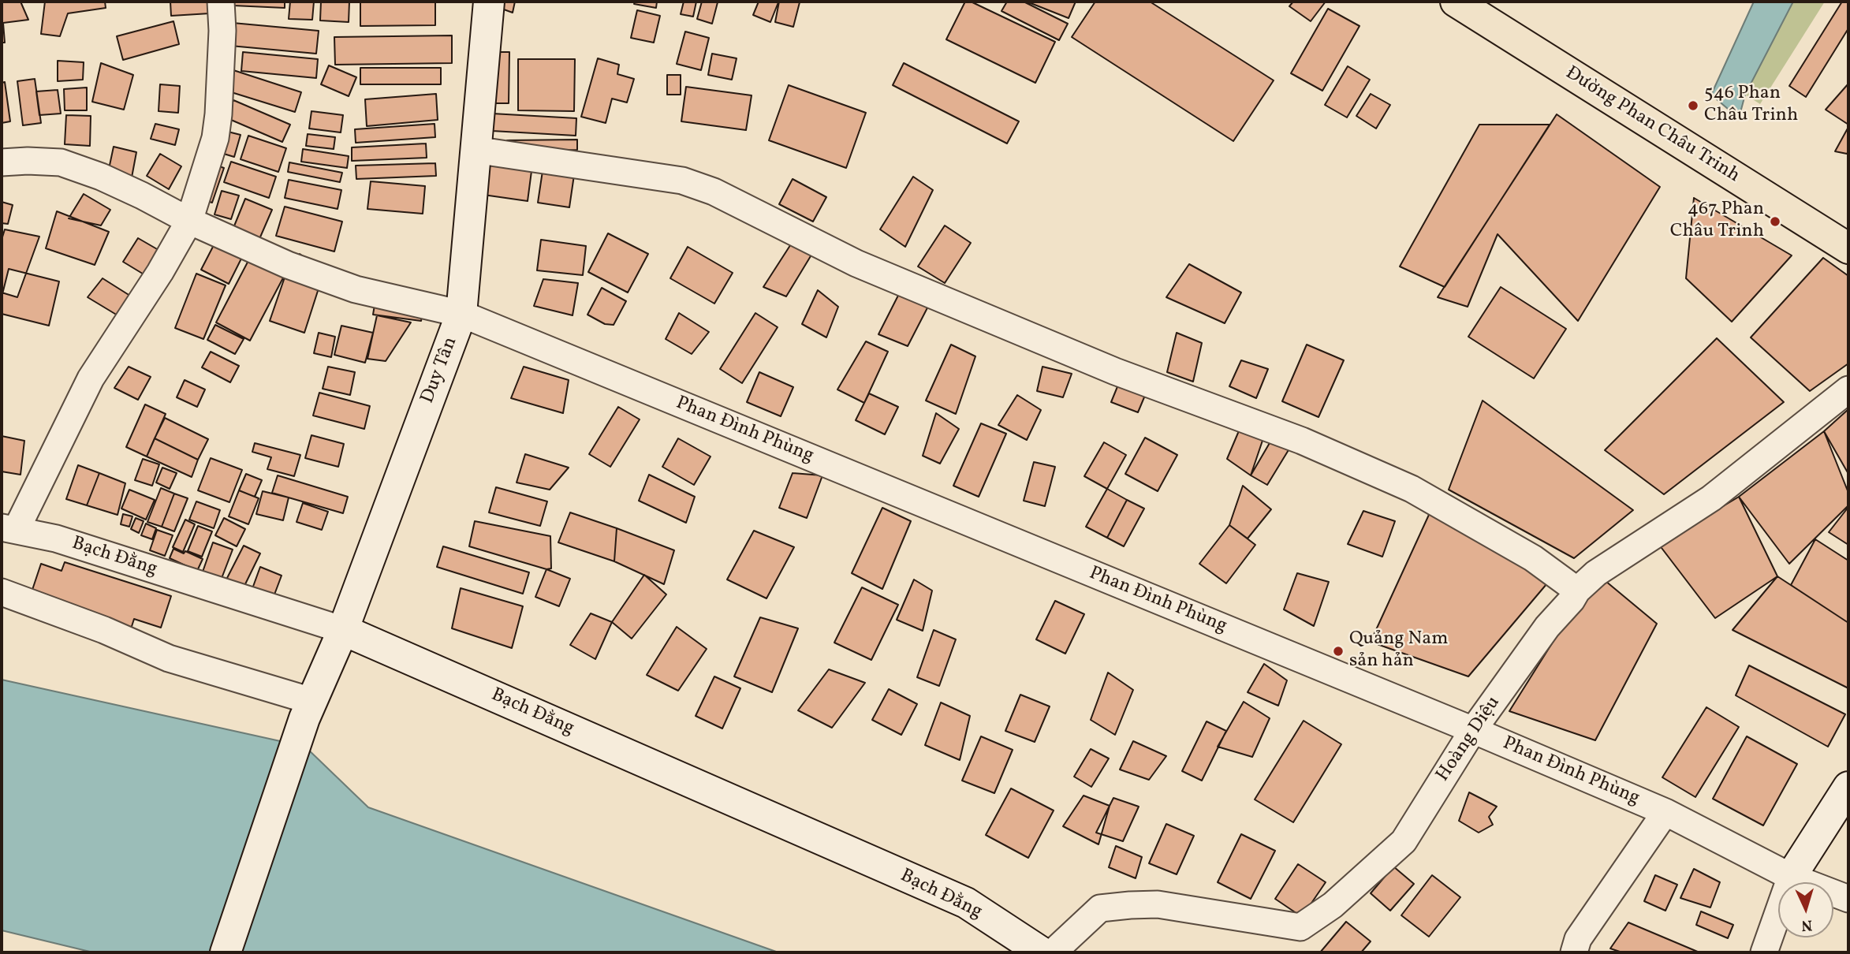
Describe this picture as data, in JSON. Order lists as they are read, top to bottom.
{
  "streets": {
    "main road": ["Đường Phan Châu Trinh"],
    "street": [
      "Duy Tân",
      "Phan Đình Phùng",
      "Bạch Đằng",
      "Hoàng Diệu"
    ]
  },
  "crossings": [
    ["Duy Tân", "Phan Đình Phùng"],
    ["Duy Tân", "Bạch Đằng"],
    ["Phan Đình Phùng", "Hoàng Diệu"]
  ],
  "places": ["546 Phan Châu Trinh", "467 Phan Châu Trinh", "Quảng Nam sản hản"],
  "north": "bottom"
}
